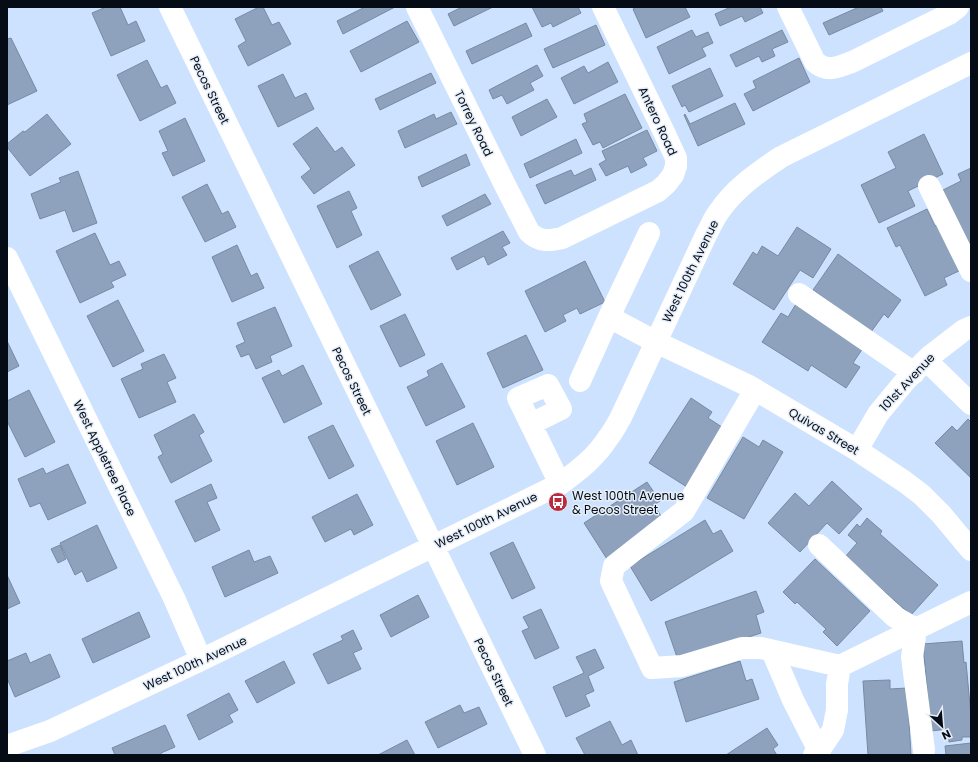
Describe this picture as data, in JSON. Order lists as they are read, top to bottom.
{
  "streets": {
    "street": [
      "Pecos Street",
      "Antero Road",
      "Torrey Road",
      "West 100th Avenue",
      "101st Avenue",
      "Quivas Street",
      "West Appletree Place"
    ]
  },
  "crossings": [
    ["Pecos Street", "West 100th Avenue"],
    ["Antero Road", "Torrey Road"],
    ["West 100th Avenue", "Quivas Street"],
    ["West 100th Avenue", "West Appletree Place"],
    ["101st Avenue", "Quivas Street"]
  ],
  "places": {
    "bus stop": ["West 100th Avenue & Pecos Street"]
  },
  "north": "bottom right"
}
